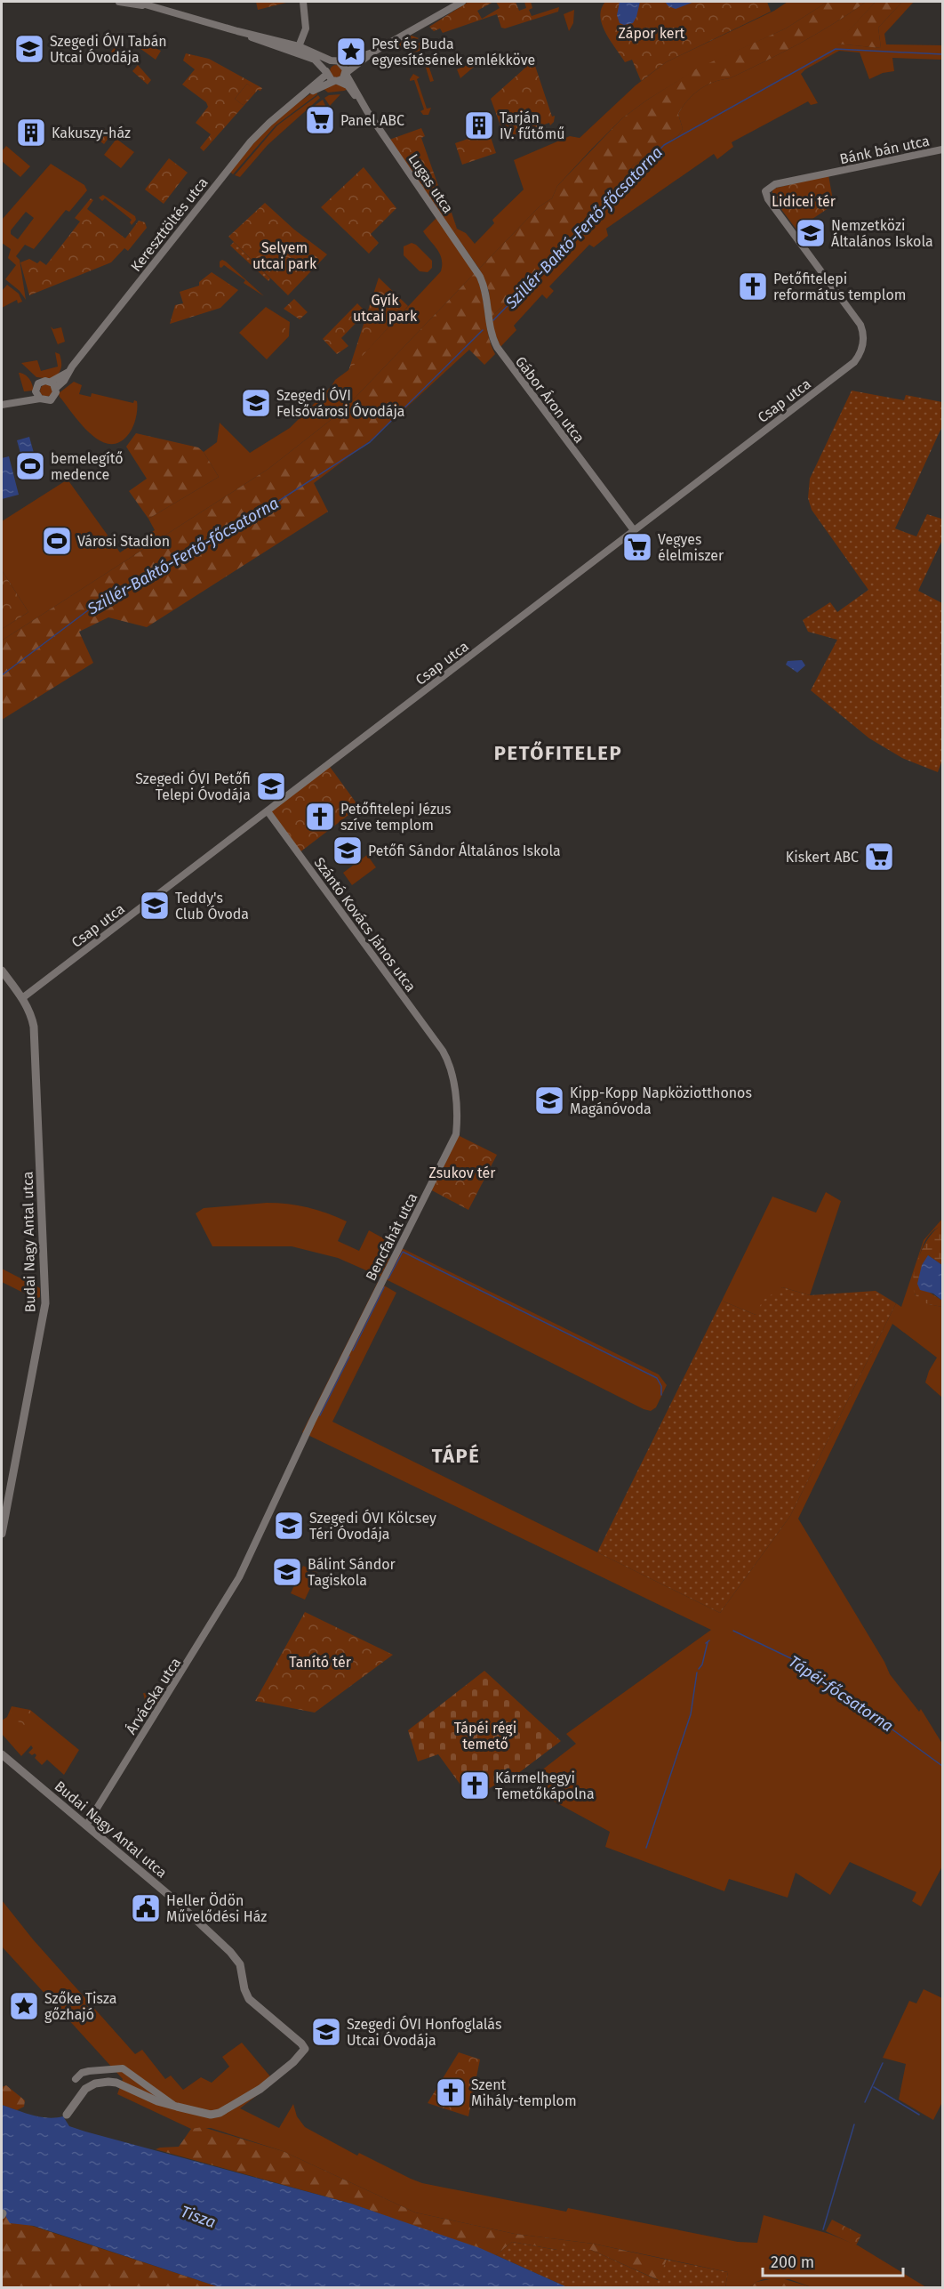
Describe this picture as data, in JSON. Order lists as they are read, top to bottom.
{
  "streets": {
    "main road": ["Budai Nagy Antal utca"],
    "street": [
      "Bánk bán utca",
      "Lugas utca",
      "Kereszttöltés utca",
      "Gábor Áron utca",
      "Csap utca",
      "Szántó Kovács János utca",
      "Bencfahát utca",
      "Árvácska utca"
    ]
  },
  "crossings": [
    ["Bánk bán utca", "Csap utca"],
    ["Lugas utca", "Kereszttöltés utca"],
    ["Lugas utca", "Gábor Áron utca"],
    ["Gábor Áron utca", "Csap utca"],
    ["Csap utca", "Szántó Kovács János utca"],
    ["Csap utca", "Budai Nagy Antal utca"],
    ["Szántó Kovács János utca", "Bencfahát utca"],
    ["Bencfahát utca", "Árvácska utca"],
    ["Budai Nagy Antal utca", "Árvácska utca"]
  ],
  "districts": ["PETŐFITELEP", "TÁPÉ"],
  "water": ["Szillér-Baktó-Fertő-főcsatorna", "Tápéi-főcsatorna", "Tisza"],
  "parks": [
    "Zápor kert",
    "Lidicei tér",
    "Selyem utcai park",
    "Gyík utcai park",
    "Zsukov tér",
    "Tanító tér",
    "Tápéi régi temető"
  ],
  "places": {
    "school or university": [
      "Szegedi ÓVI Tabán Utcai Óvodája",
      "Nemzetközi Általános Iskola",
      "Szegedi ÓVI Felsővárosi Óvodája",
      "Szegedi ÓVI Petőfi Telepi Óvodája",
      "Petőfi Sándor Általános Iskola",
      "Teddy's Club Óvoda",
      "Kipp-Kopp Napköziotthonos Magánóvoda",
      "Szegedi ÓVI Kölcsey Téri Óvodája",
      "Bálint Sándor Tagiskola",
      "Szegedi ÓVI Honfoglalás Utcai Óvodája"
    ],
    "place": ["Pest és Buda egyesítésének emlékköve", "Szőke Tisza gőzhajó"],
    "supermarket": ["Panel ABC", "Vegyes élelmiszer", "Kiskert ABC"],
    "building": ["Tarján IV. fűtőmű", "Kakuszy-ház"],
    "church": [
      "Petőfitelepi református templom",
      "Petőfitelepi Jézus szíve templom",
      "Kármelhegyi Temetőkápolna",
      "Szent Mihály-templom"
    ],
    "sports": ["bemelegítő medence", "Városi Stadion"],
    "public building": ["Heller Ödön Művelődési Ház"]
  },
  "scale_bar": "200 m"
}
